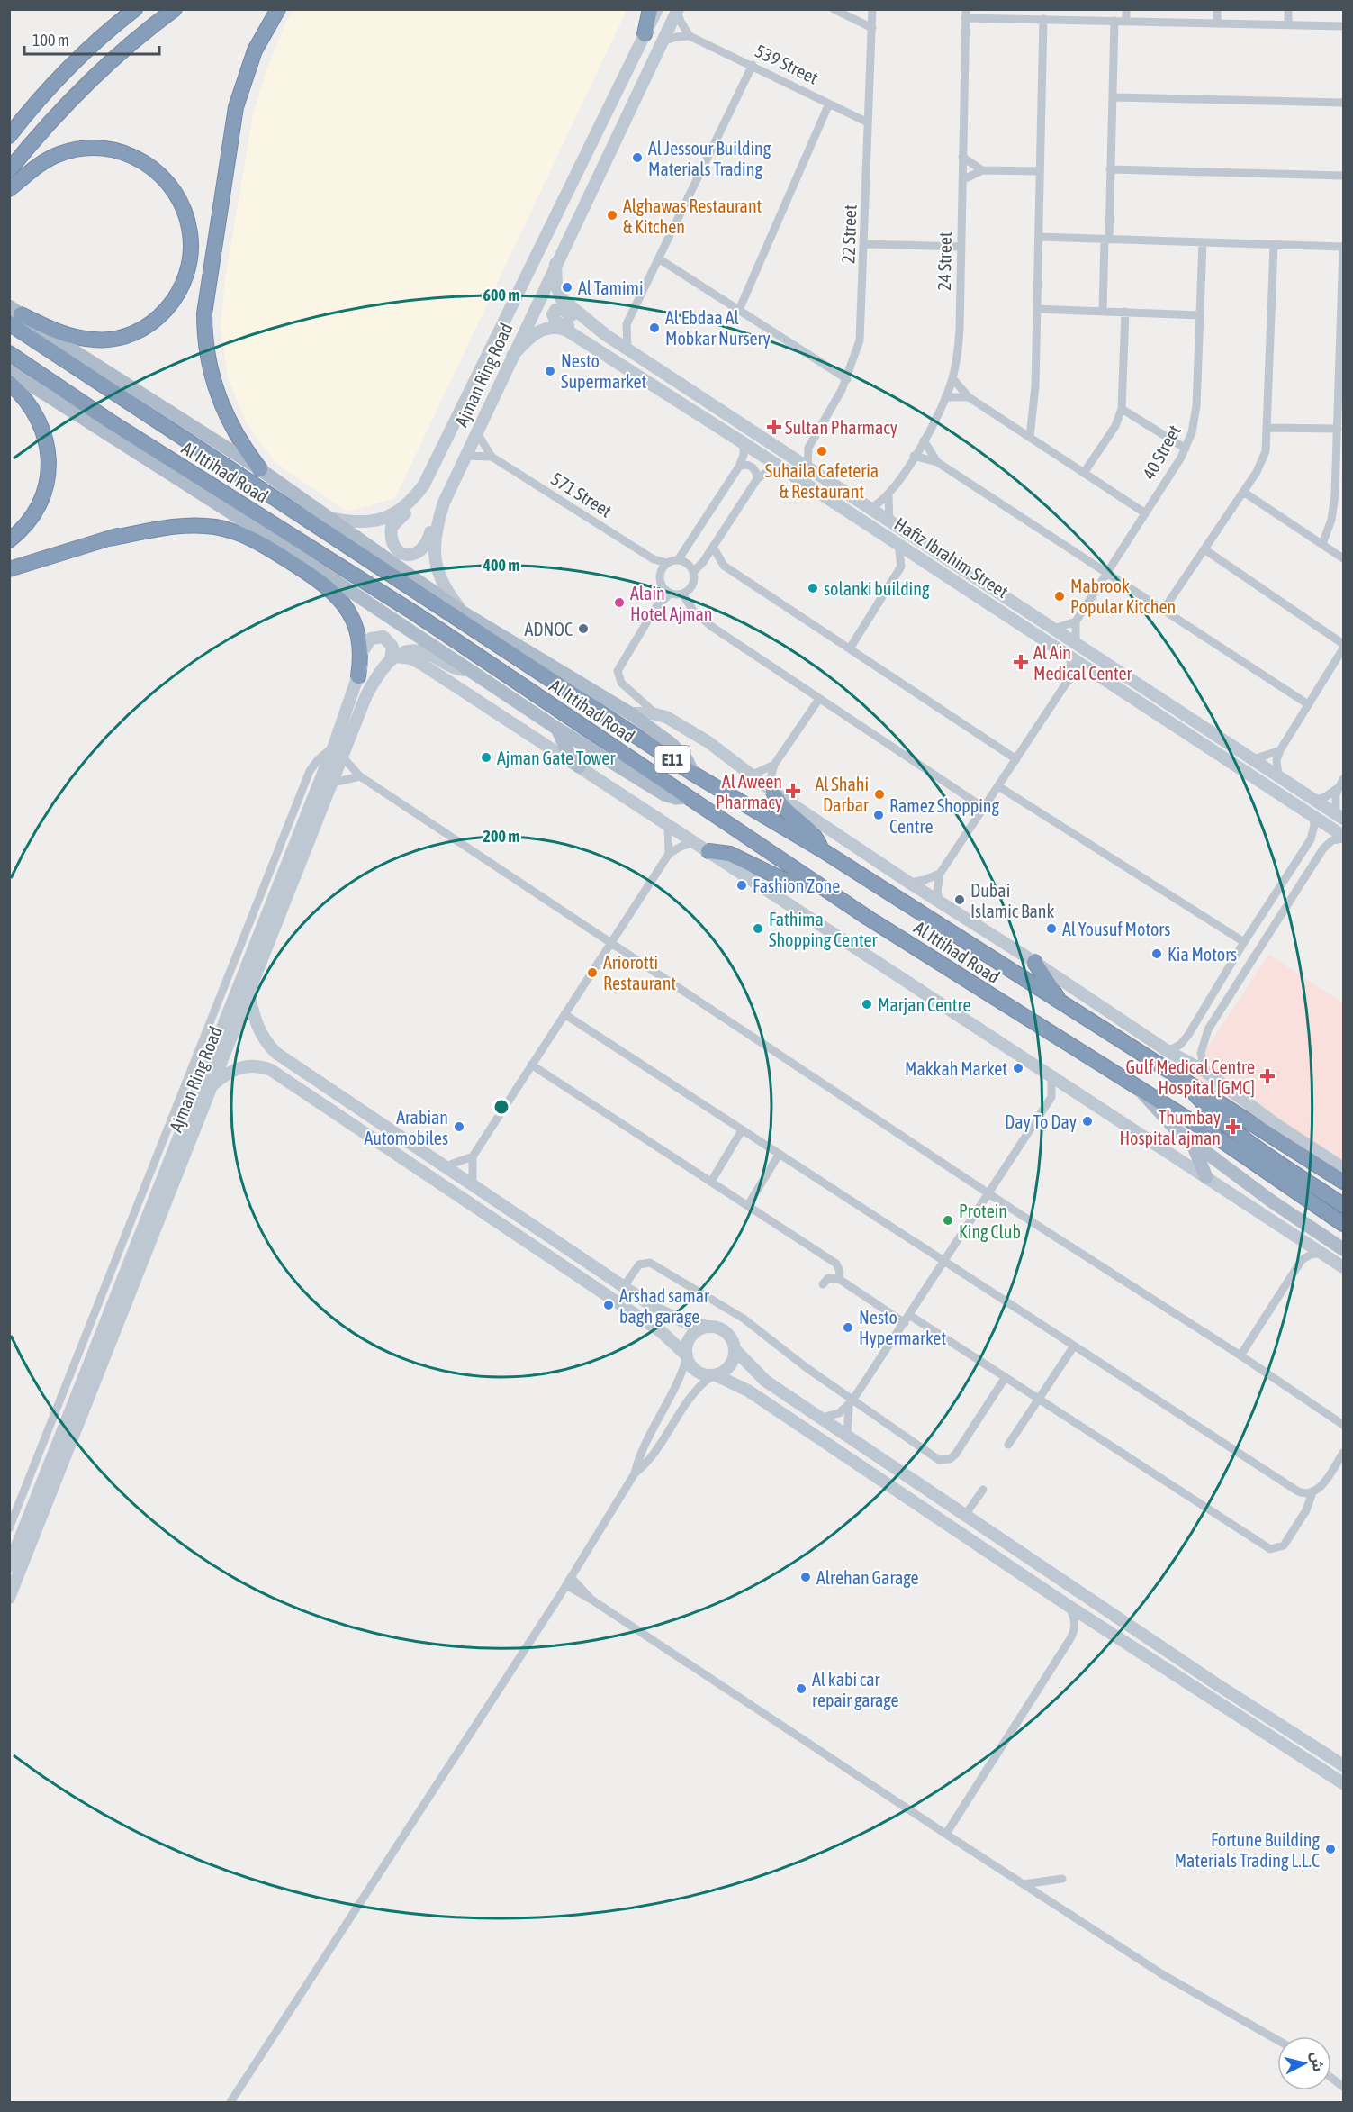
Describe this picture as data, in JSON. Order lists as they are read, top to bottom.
{
  "streets": {
    "highway": ["Al Ittihad Road", "E11"],
    "main road": ["Ajman Ring Road", "Hafiz Ibrahim Street"],
    "street": [
      "539 Street",
      "22 Street",
      "24 Street",
      "40 Street",
      "571 Street"
    ]
  },
  "crossings": [
    ["539 Street", "22 Street"],
    ["22 Street", "Hafiz Ibrahim Street"],
    ["24 Street", "Hafiz Ibrahim Street"],
    ["Ajman Ring Road", "571 Street"],
    ["Ajman Ring Road", "Hafiz Ibrahim Street"]
  ],
  "places": {
    "other": [
      "Al Jessour Building Materials Trading",
      "Alghawas Restaurant & Kitchen",
      "Al Tamimi",
      "Al Ebdaa Al Mobkar Nursery",
      "Nesto Supermarket",
      "Suhaila Cafeteria & Restaurant",
      "solanki building",
      "Mabrook Popular Kitchen",
      "Alain Hotel Ajman",
      "ADNOC",
      "Ajman Gate Tower",
      "Al Shahi Darbar",
      "Ramez Shopping Centre",
      "Fashion Zone",
      "Dubai Islamic Bank",
      "Fathima Shopping Center",
      "Al Yousuf Motors",
      "Kia Motors",
      "Ariorotti Restaurant",
      "Marjan Centre",
      "Makkah Market",
      "Day To Day",
      "Arabian Automobiles",
      "Protein King Club",
      "Arshad samar bagh garage",
      "Nesto Hypermarket",
      "Alrehan Garage",
      "Al kabi car repair garage",
      "Fortune Building Materials Trading L.L.C"
    ],
    "health": [
      "Sultan Pharmacy",
      "Al Ain Medical Center",
      "Al Aween Pharmacy",
      "Gulf Medical Centre Hospital [GMC]",
      "Thumbay Hospital ajman"
    ]
  },
  "scale_bar": "100 m",
  "north": "right",
  "rings": ["600 m", "400 m", "200 m"]
}
